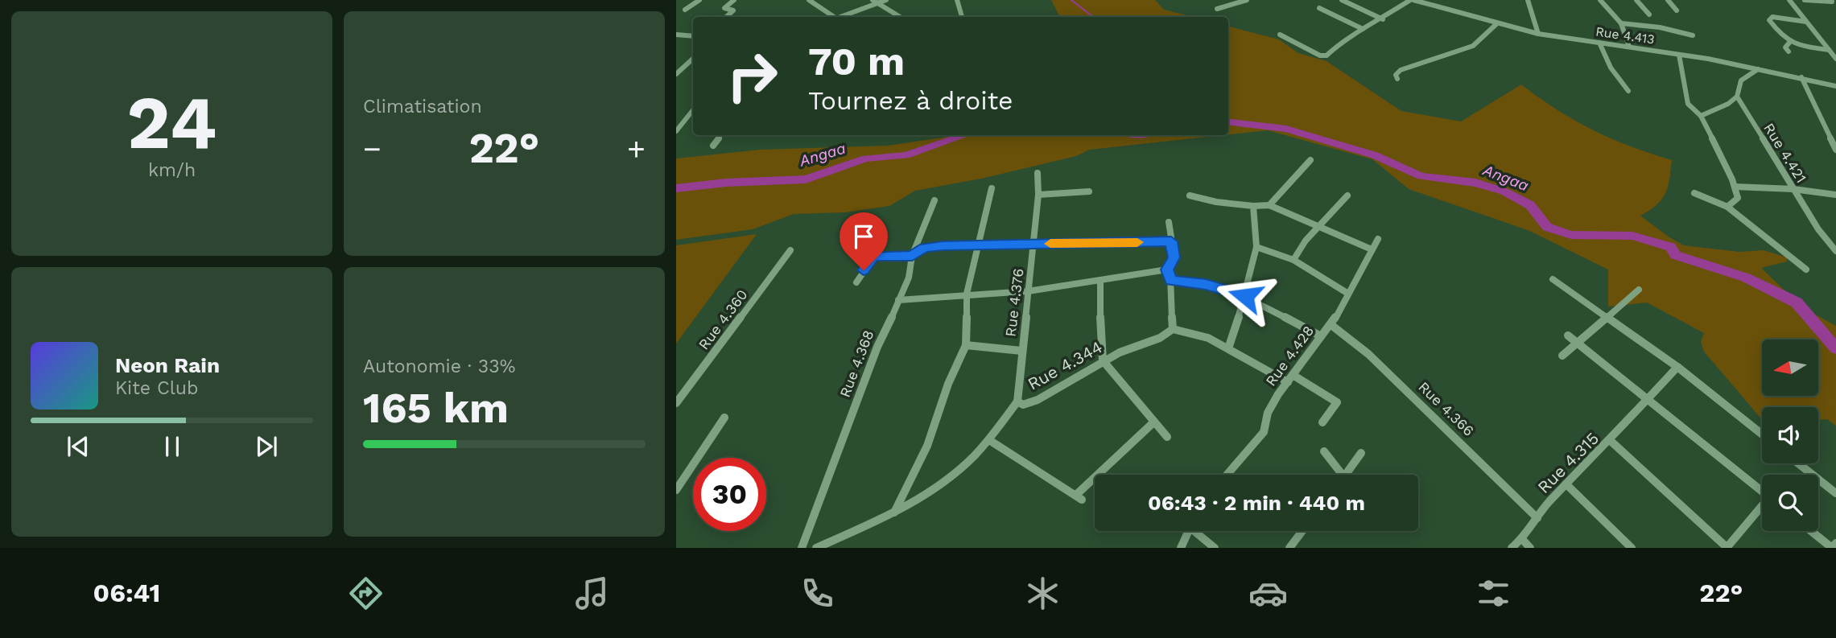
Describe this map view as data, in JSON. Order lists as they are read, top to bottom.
{
  "streets": {
    "street": [
      "Rue 4.413",
      "Rue 4.421",
      "Rue 4.376",
      "Rue 4.360",
      "Rue 4.428",
      "Rue 4.368",
      "Rue 4.344",
      "Rue 4.366",
      "Rue 4.315"
    ]
  },
  "crossings": [
    ["Rue 4.376", "Rue 4.344"],
    ["Rue 4.428", "Rue 4.366"],
    ["Rue 4.366", "Rue 4.315"]
  ],
  "water": ["Angaa"],
  "north": "left",
  "page": {
    "tile": [
      ["24", "km/h"],
      "Climatisation",
      ["Autonomie · 33%", "165 km"]
    ],
    "turn": ["70 m", "Tournez à droite"],
    "heat": ["−", "22°", "+"],
    "song": ["Neon Rain", "Kite Club"],
    "limit": "30",
    "trip": "06:43 · 2 min · 440 m",
    "tabs": ["06:41", "22°"]
  }
}
